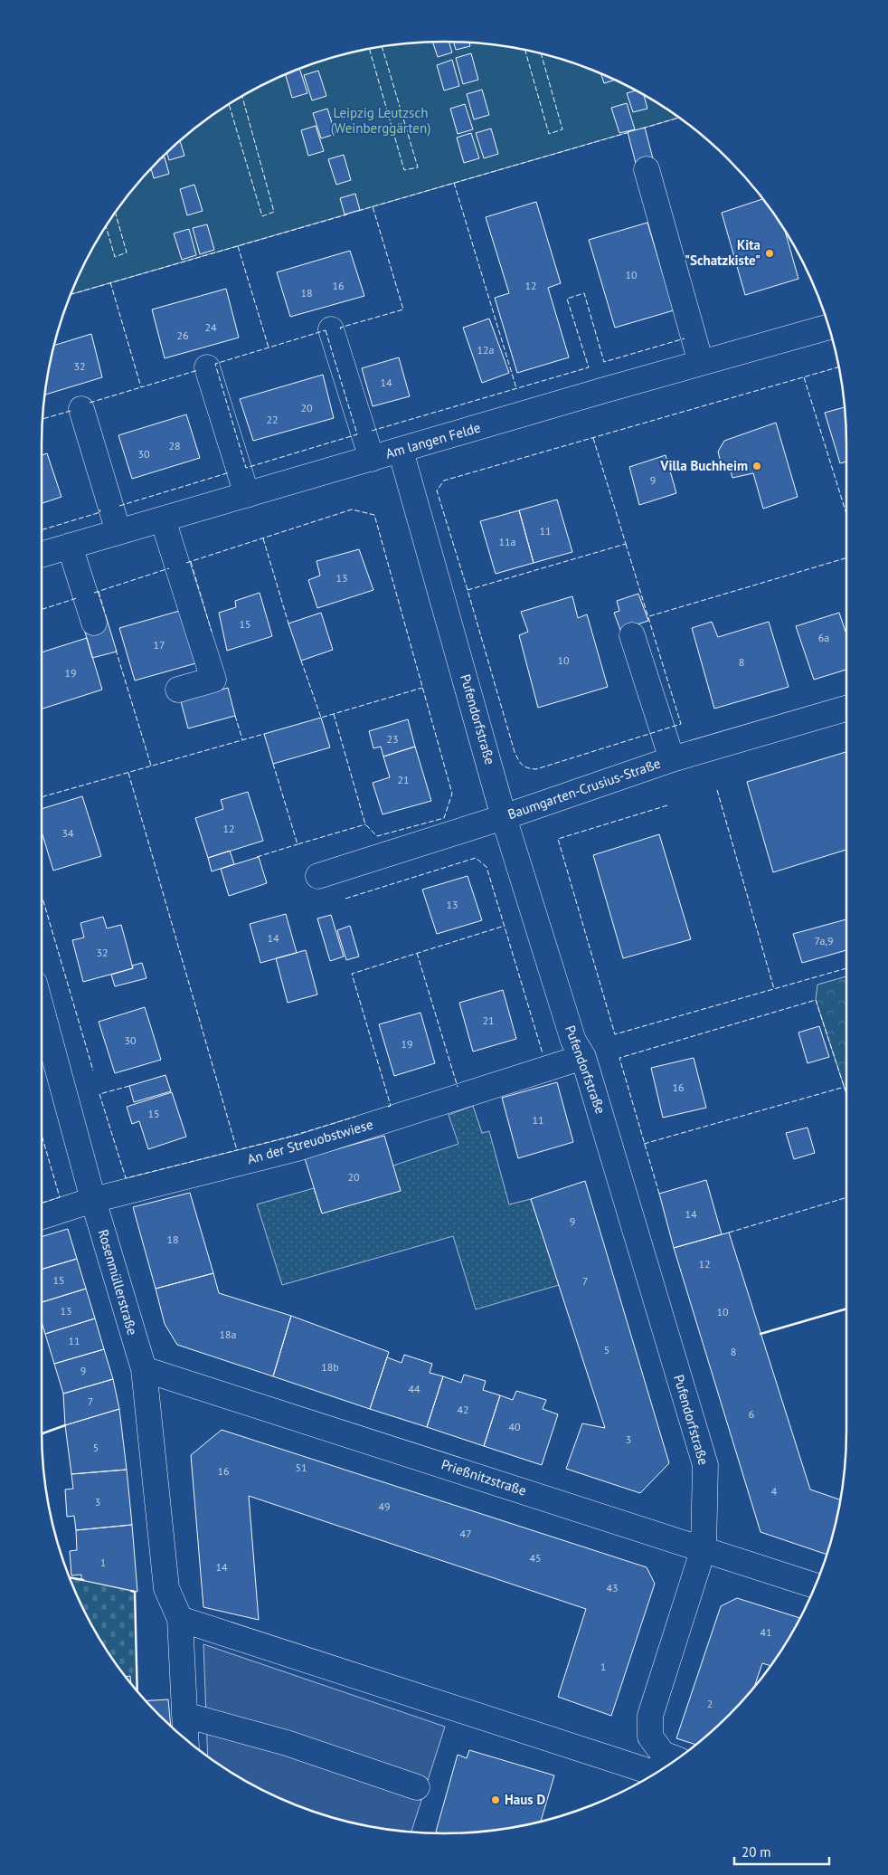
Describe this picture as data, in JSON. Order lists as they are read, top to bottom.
{
  "streets": {
    "street": [
      "Am langen Felde",
      "Pufendorfstraße",
      "Baumgarten-Crusius-Straße",
      "An der Streuobstwiese",
      "Rosenmüllerstraße",
      "Prießnitzstraße"
    ]
  },
  "crossings": [
    ["Am langen Felde", "Pufendorfstraße"],
    ["Pufendorfstraße", "Baumgarten-Crusius-Straße"],
    ["Pufendorfstraße", "An der Streuobstwiese"],
    ["Pufendorfstraße", "Prießnitzstraße"],
    ["An der Streuobstwiese", "Rosenmüllerstraße"],
    ["Rosenmüllerstraße", "Prießnitzstraße"]
  ],
  "parks": ["Leipzig Leutzsch (Weinberggärten)"],
  "places": ["Kita \"Schatzkiste\"", "Villa Buchheim", "Haus D"],
  "house_numbers": [
    "10",
    "16",
    "12",
    "18",
    "24",
    "26",
    "12a",
    "32",
    "14",
    "20",
    "22",
    "28",
    "30",
    "9",
    "11",
    "11a",
    "13",
    "15",
    "6a",
    "17",
    "10",
    "8",
    "19",
    "23",
    "21",
    "12",
    "34",
    "13",
    "14",
    "7a,9",
    "32",
    "21",
    "30",
    "19",
    "16",
    "15",
    "11",
    "20",
    "14",
    "9",
    "18",
    "12",
    "15",
    "7",
    "13",
    "10",
    "18a",
    "11",
    "5",
    "8",
    "18b",
    "9",
    "44",
    "7",
    "42",
    "6",
    "40",
    "3",
    "5",
    "51",
    "16",
    "4",
    "3",
    "49",
    "47",
    "45",
    "1",
    "14",
    "43",
    "41",
    "1",
    "2"
  ],
  "scale_bar": "20 m"
}
